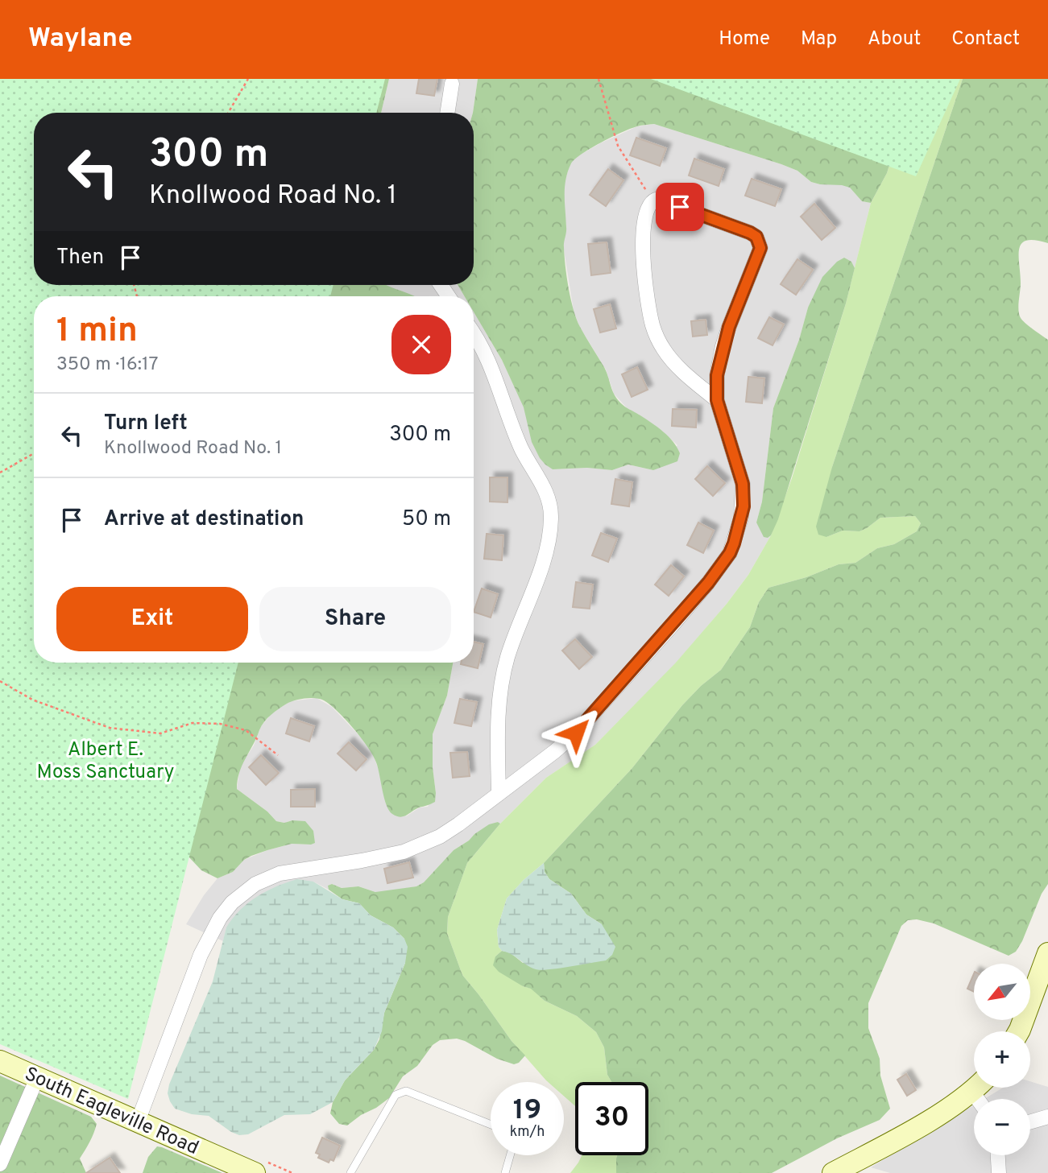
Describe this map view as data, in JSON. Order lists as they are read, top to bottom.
{
  "streets": {
    "main road": ["South Eagleville Road"]
  },
  "parks": ["Albert E. Moss Sanctuary"],
  "north": "bottom left",
  "page": {
    "header": "Waylane",
    "nav": [
      "Home",
      "Map",
      "About",
      "Contact"
    ],
    "turn": ["300 m", "Knollwood Road No. 1"],
    "then": "Then",
    "heading": ["1 min", "350 m · 16:17"],
    "list": [
      {
        "name": "Turn left",
        "note": "Knollwood Road No. 1",
        "value": "300 m"
      },
      {
        "name": "Arrive at destination",
        "value": "50 m"
      }
    ],
    "buttons": ["Exit", "Share"],
    "map_buttons": ["+", "−"],
    "speed": "19 km/h",
    "limit": "30"
  }
}
